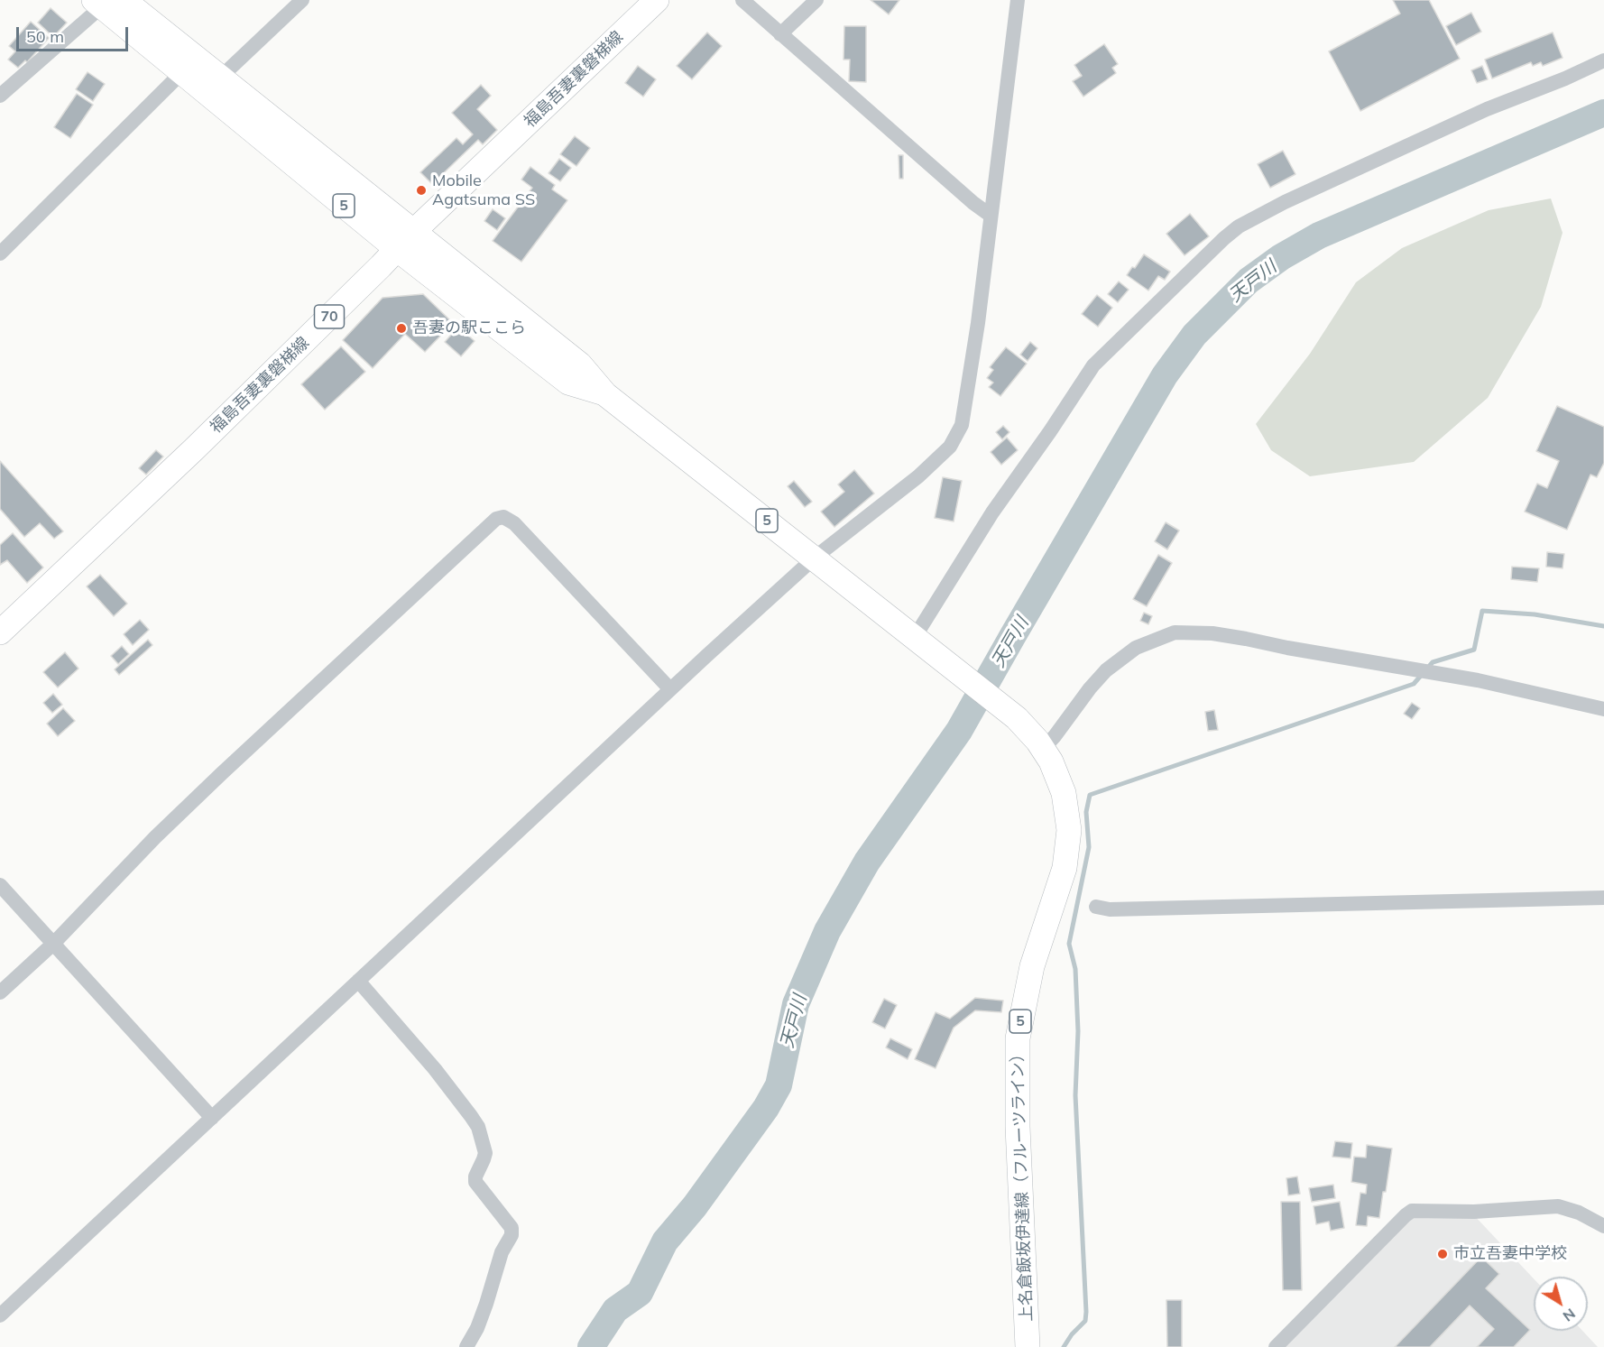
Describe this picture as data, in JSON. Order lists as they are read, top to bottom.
{
  "streets": {
    "main road": [
      "福島吾妻裏磐梯線",
      "5",
      "70",
      "上名倉飯坂伊達線（フルーツライン）"
    ]
  },
  "crossings": [
    ["福島吾妻裏磐梯線", "5"],
    ["5", "上名倉飯坂伊達線（フルーツライン）"]
  ],
  "water": ["天戸川"],
  "places": ["Mobile Agatsuma SS", "吾妻の駅ここら", "市立吾妻中学校"],
  "scale_bar": "50 m",
  "north": "bottom right"
}
